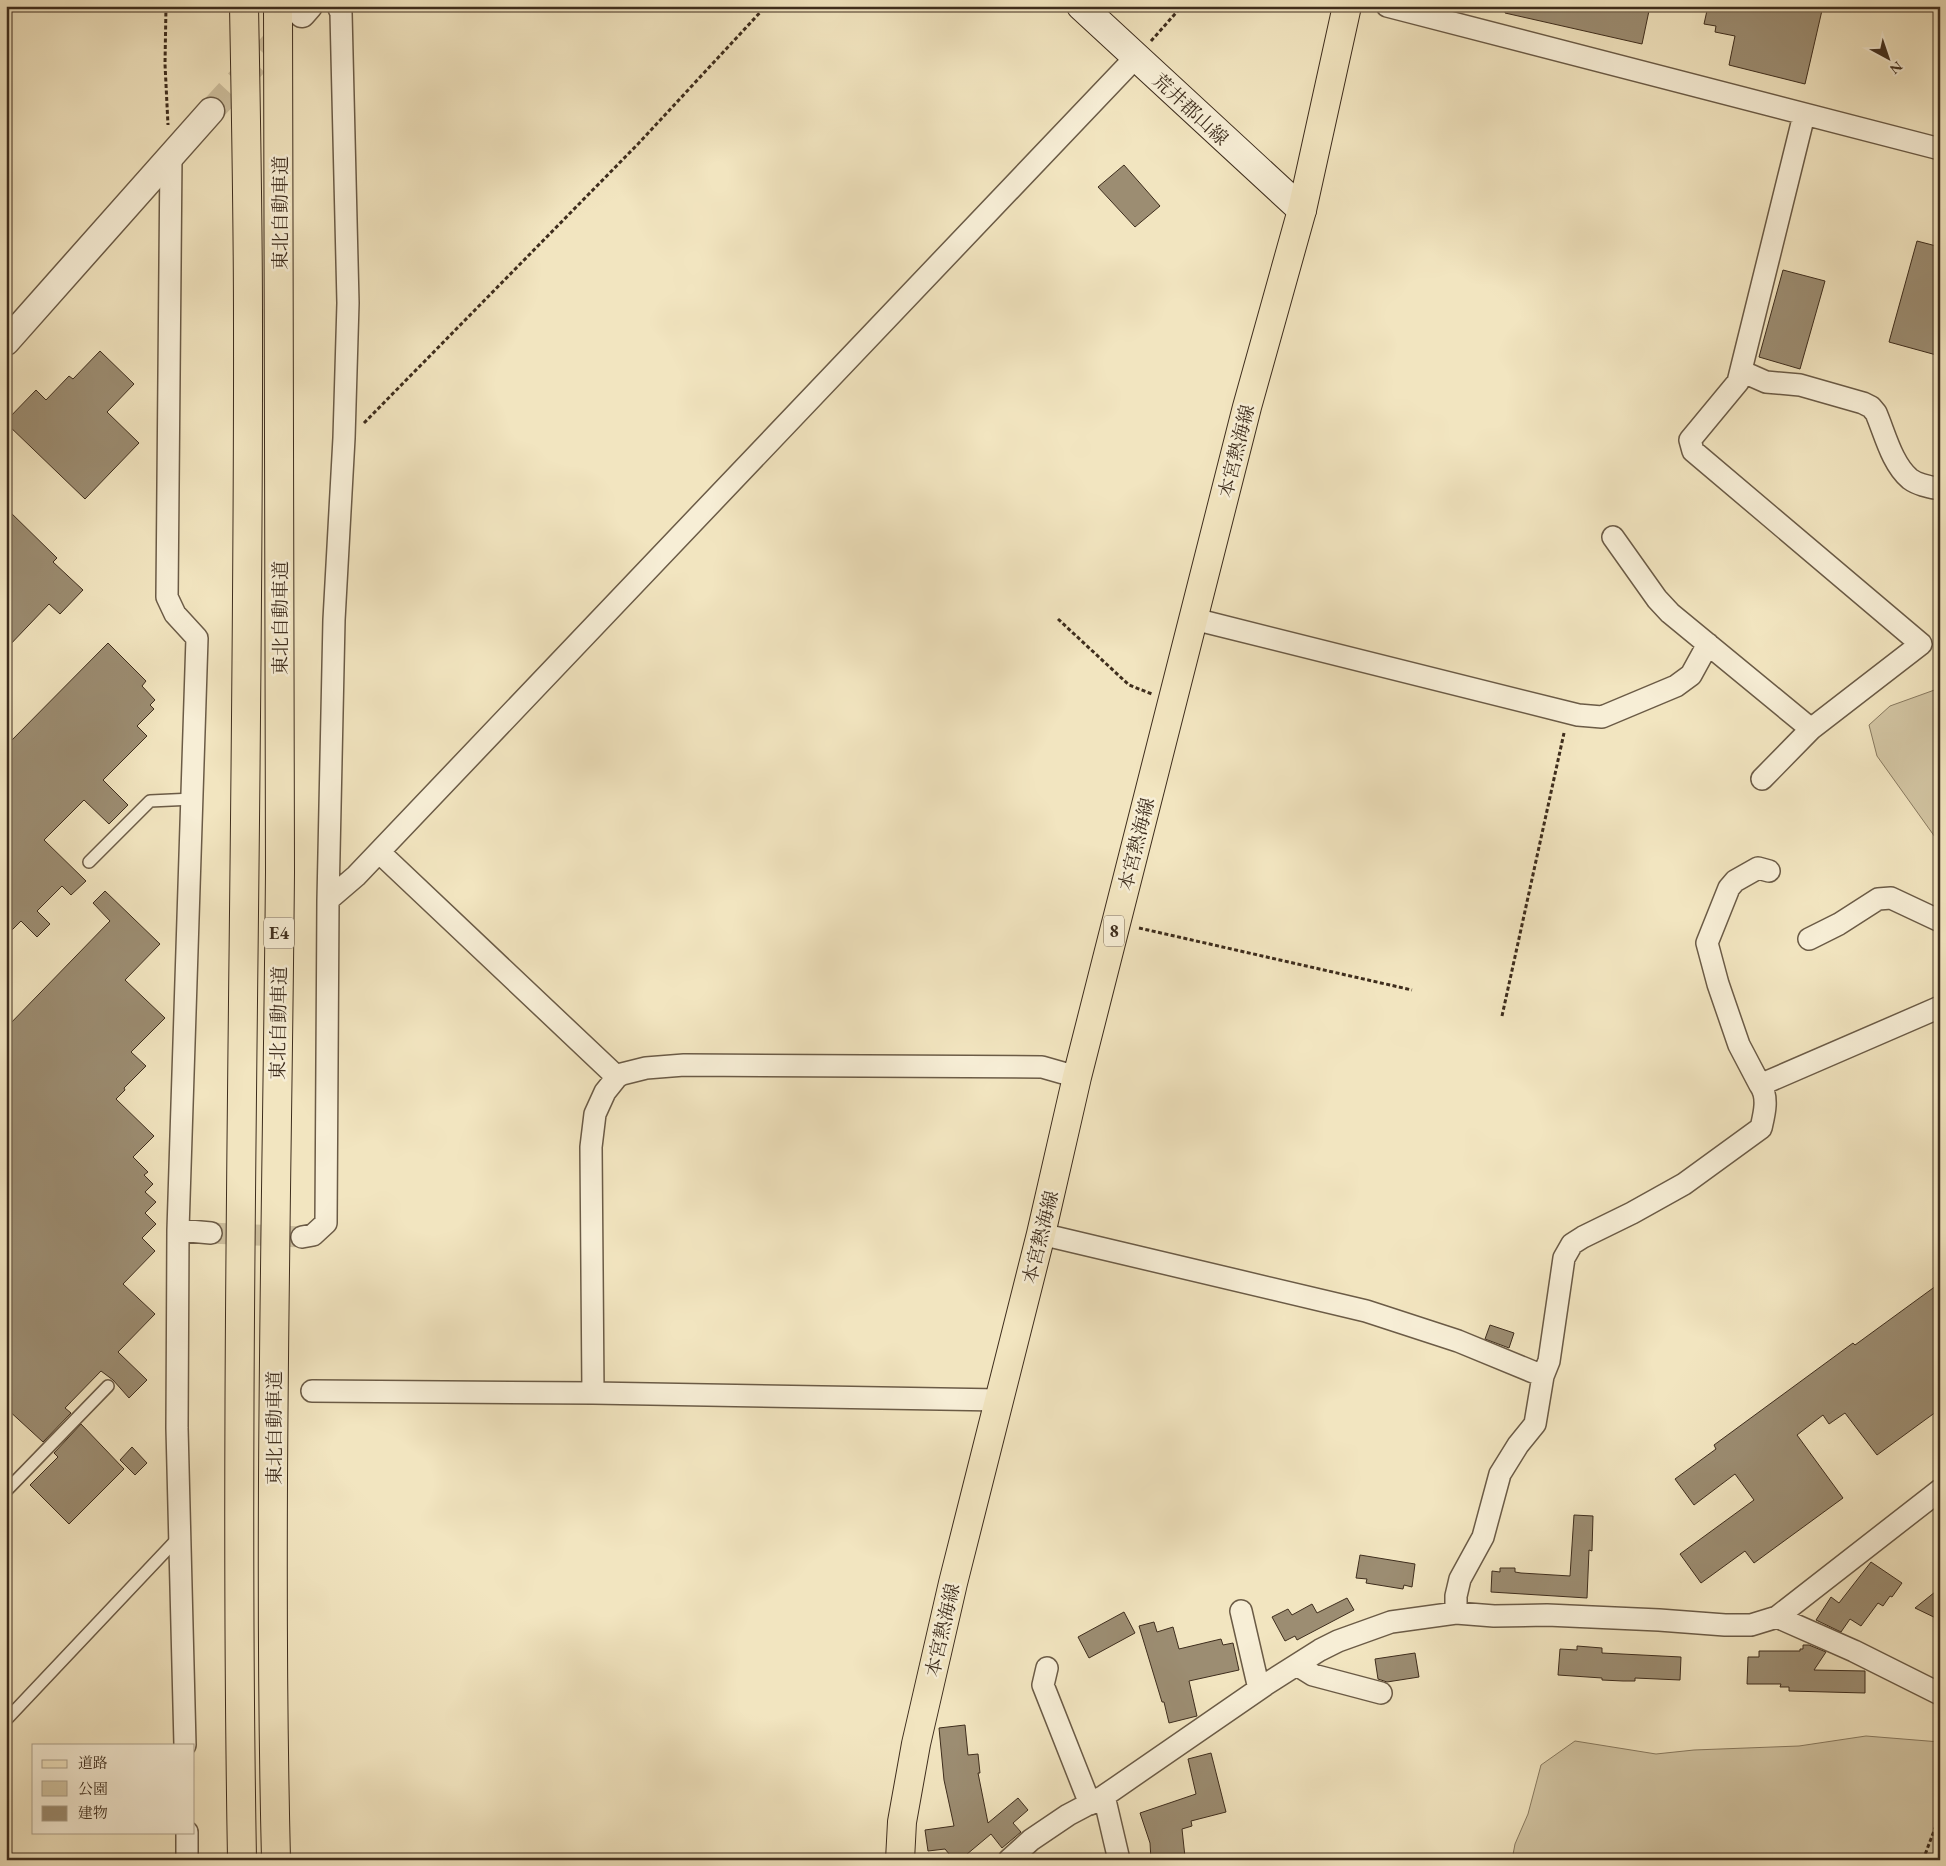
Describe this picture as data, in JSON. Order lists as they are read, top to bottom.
{
  "streets": {
    "main road": [
      "荒井郡山線",
      "東北自動車道",
      "本宮熱海線",
      "8",
      "E4"
    ]
  },
  "crossings": [
    ["荒井郡山線", "本宮熱海線"]
  ],
  "legend": ["道路", "公園", "建物"],
  "north": "bottom right"
}
